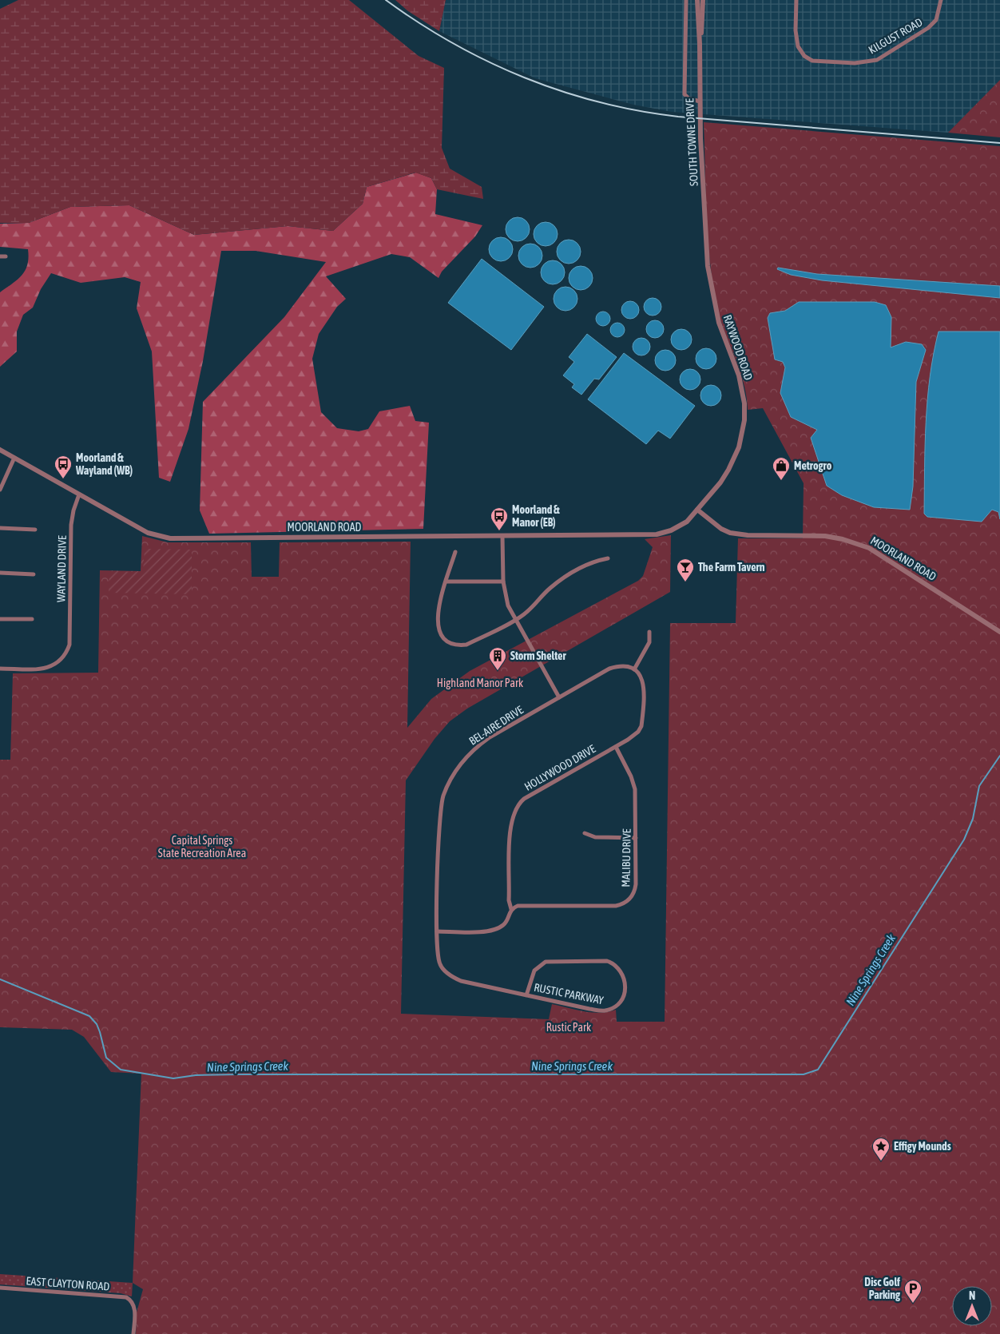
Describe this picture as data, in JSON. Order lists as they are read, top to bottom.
{
  "streets": {
    "street": [
      "KILGUST ROAD",
      "SOUTH TOWNE DRIVE",
      "RAYWOOD ROAD",
      "MOORLAND ROAD",
      "WAYLAND DRIVE",
      "BEL-AIRE DRIVE",
      "HOLLYWOOD DRIVE",
      "MALIBU DRIVE",
      "RUSTIC PARKWAY",
      "EAST CLAYTON ROAD"
    ]
  },
  "crossings": [
    ["SOUTH TOWNE DRIVE", "RAYWOOD ROAD"],
    ["RAYWOOD ROAD", "MOORLAND ROAD"],
    ["MOORLAND ROAD", "WAYLAND DRIVE"],
    ["BEL-AIRE DRIVE", "HOLLYWOOD DRIVE"],
    ["BEL-AIRE DRIVE", "RUSTIC PARKWAY"],
    ["HOLLYWOOD DRIVE", "MALIBU DRIVE"]
  ],
  "water": ["Nine Springs Creek"],
  "parks": ["Highland Manor Park", "Capital Springs State Recreation Area", "Rustic Park"],
  "places": {
    "bus stop": ["Moorland & Wayland (WB)", "Moorland & Manor (EB)"],
    "shop": ["Metrogro"],
    "bar": ["The Farm Tavern"],
    "building": ["Storm Shelter"],
    "place": ["Effigy Mounds"],
    "parking": ["Disc Golf Parking"]
  },
  "north": "top"
}
